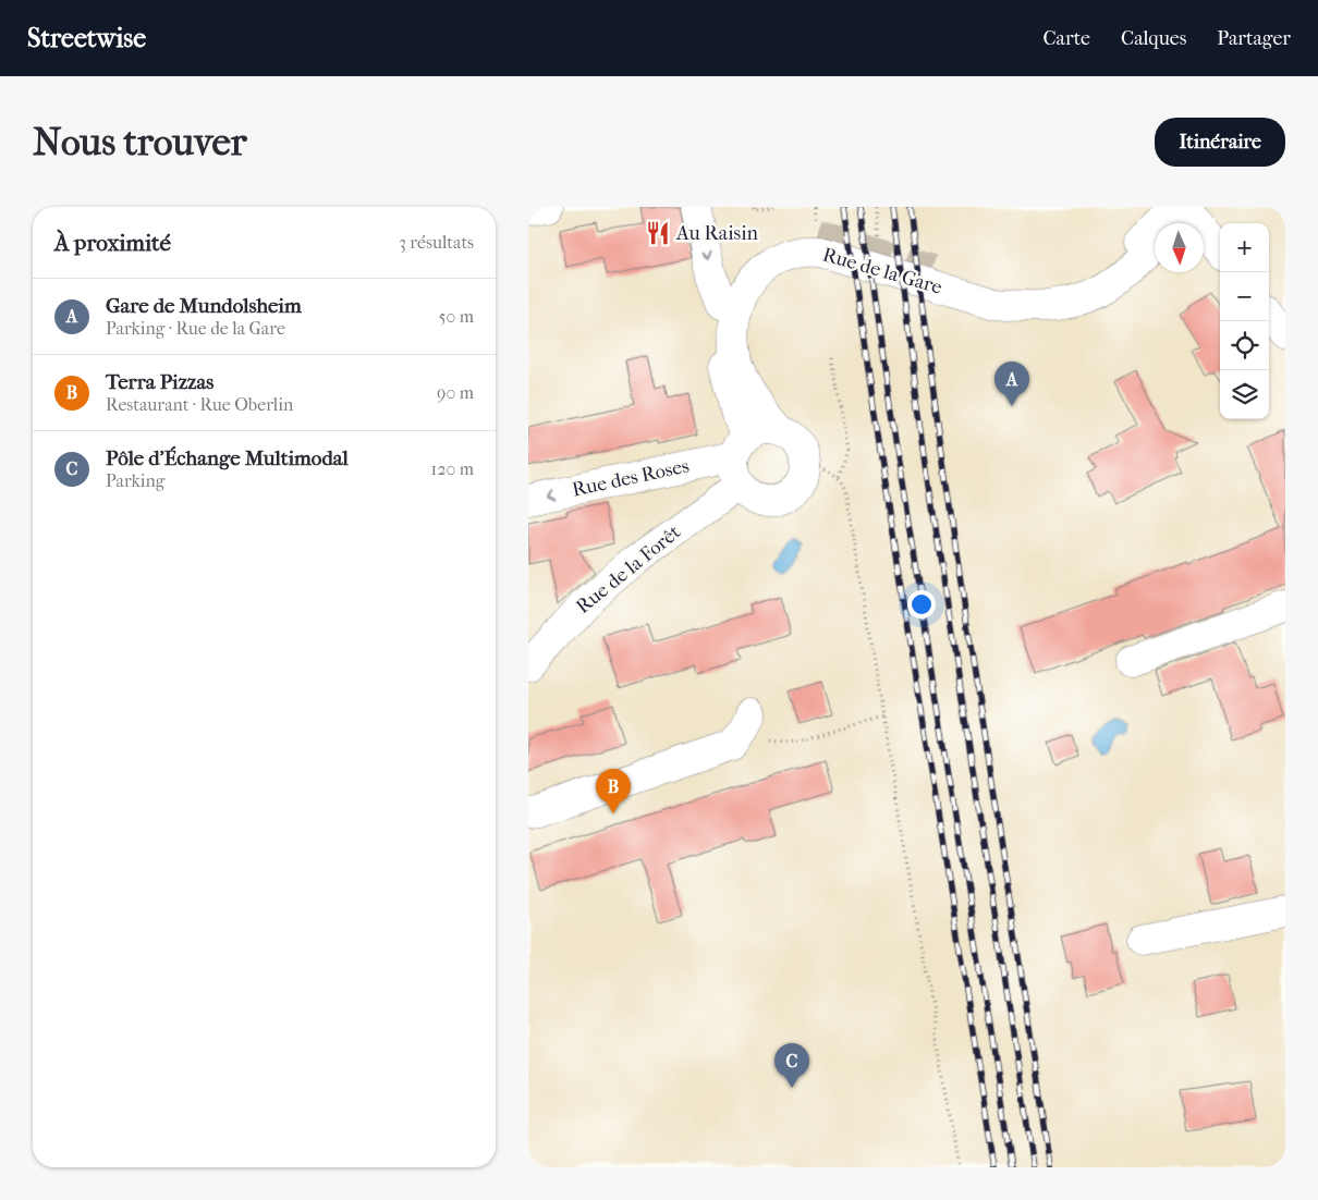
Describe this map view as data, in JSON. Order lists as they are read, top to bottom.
{
  "streets": {
    "street": ["Rue de la Gare", "Rue des Roses", "Rue de la Forêt"]
  },
  "crossings": [
    ["Rue de la Gare", "Rue des Roses"],
    ["Rue de la Gare", "Rue de la Forêt"],
    ["Rue des Roses", "Rue de la Forêt"]
  ],
  "one_way": ["Rue des Roses"],
  "places": {
    "restaurant": ["Au Raisin"]
  },
  "north": "bottom",
  "page": {
    "header": "Streetwise",
    "nav": ["Carte", "Calques", "Partager"],
    "buttons": "Itinéraire",
    "title": "Nous trouver",
    "heading": ["À proximité", "3 résultats"],
    "map_buttons": ["+", "−"],
    "list": [
      {
        "mark": "A",
        "name": "Gare de Mundolsheim",
        "note": "Parking · Rue de la Gare",
        "value": "50 m"
      },
      {
        "mark": "B",
        "name": "Terra Pizzas",
        "note": "Restaurant · Rue Oberlin",
        "value": "90 m"
      },
      {
        "mark": "C",
        "name": "Pôle d'Échange Multimodal",
        "note": "Parking",
        "value": "120 m"
      }
    ],
    "pins": ["A", "B", "C"]
  }
}
